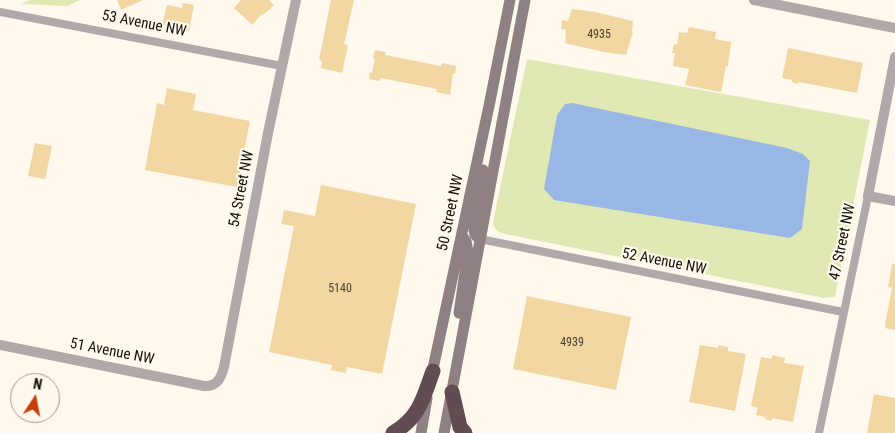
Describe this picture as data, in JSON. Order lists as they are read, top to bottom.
{
  "streets": {
    "main road": ["50 Street NW"],
    "street": [
      "53 Avenue NW",
      "54 Street NW",
      "47 Street NW",
      "52 Avenue NW",
      "51 Avenue NW"
    ]
  },
  "crossings": [
    ["53 Avenue NW", "54 Street NW"],
    ["54 Street NW", "51 Avenue NW"],
    ["47 Street NW", "52 Avenue NW"]
  ],
  "house_numbers": ["4935", "5140", "4939"],
  "north": "top"
}
